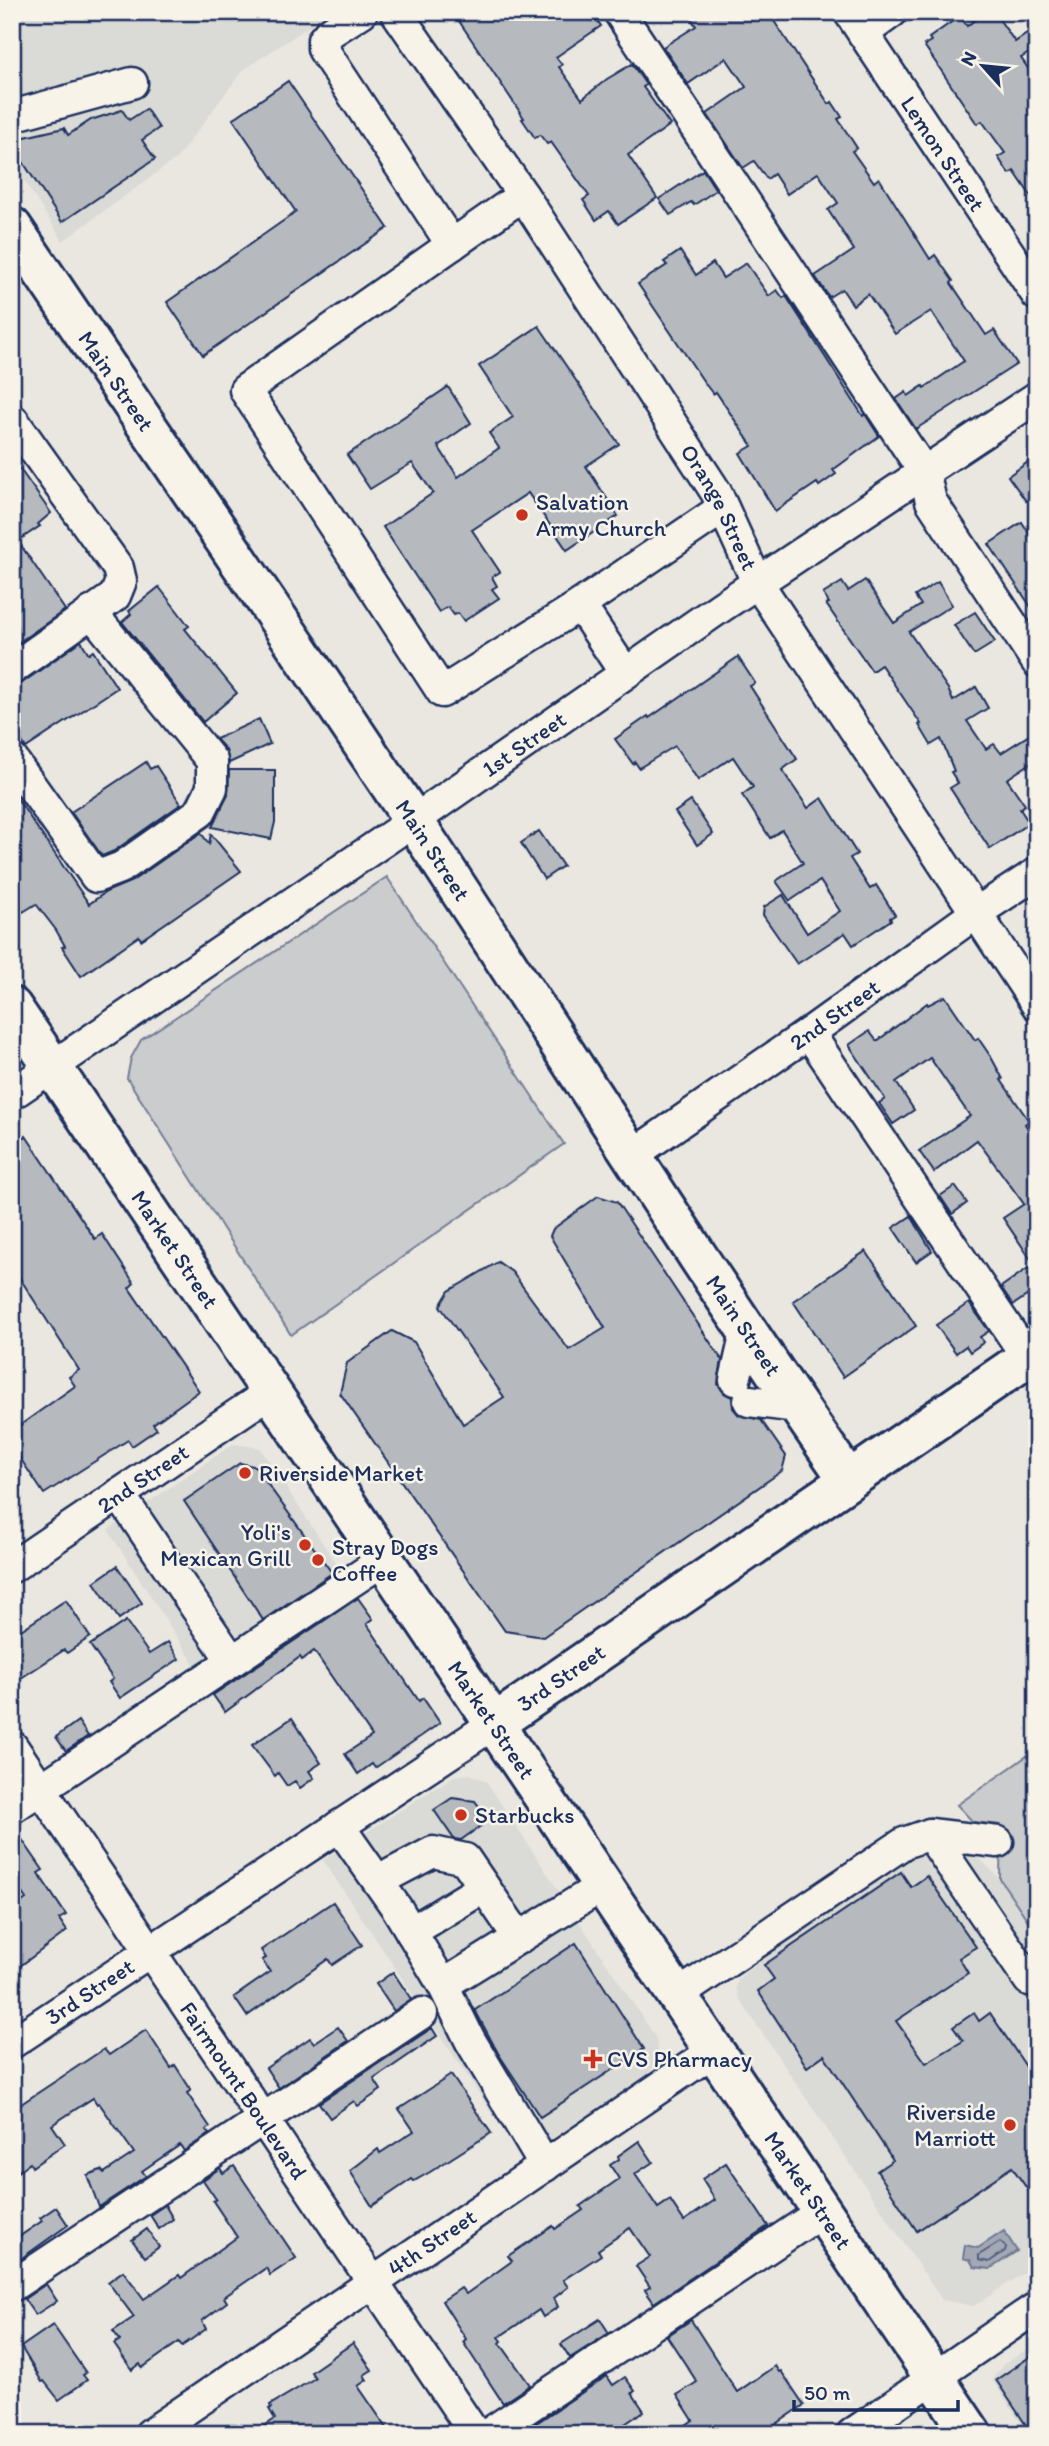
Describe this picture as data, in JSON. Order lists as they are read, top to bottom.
{
  "streets": {
    "main road": ["Main Street", "Market Street", "3rd Street"],
    "street": [
      "Lemon Street",
      "Orange Street",
      "1st Street",
      "2nd Street",
      "Fairmount Boulevard",
      "4th Street"
    ]
  },
  "crossings": [
    ["Main Street", "1st Street"],
    ["Main Street", "2nd Street"],
    ["Main Street", "3rd Street"],
    ["Orange Street", "1st Street"],
    ["Orange Street", "2nd Street"],
    ["1st Street", "Market Street"],
    ["2nd Street", "Market Street"],
    ["Market Street", "3rd Street"],
    ["Market Street", "4th Street"],
    ["3rd Street", "Fairmount Boulevard"],
    ["Fairmount Boulevard", "4th Street"]
  ],
  "places": {
    "other": [
      "Salvation Army Church",
      "Riverside Market",
      "Yoli's Mexican Grill",
      "Stray Dogs Coffee",
      "Starbucks",
      "Riverside Marriott"
    ],
    "health": ["CVS Pharmacy"]
  },
  "scale_bar": "50 m",
  "north": "top left"
}
